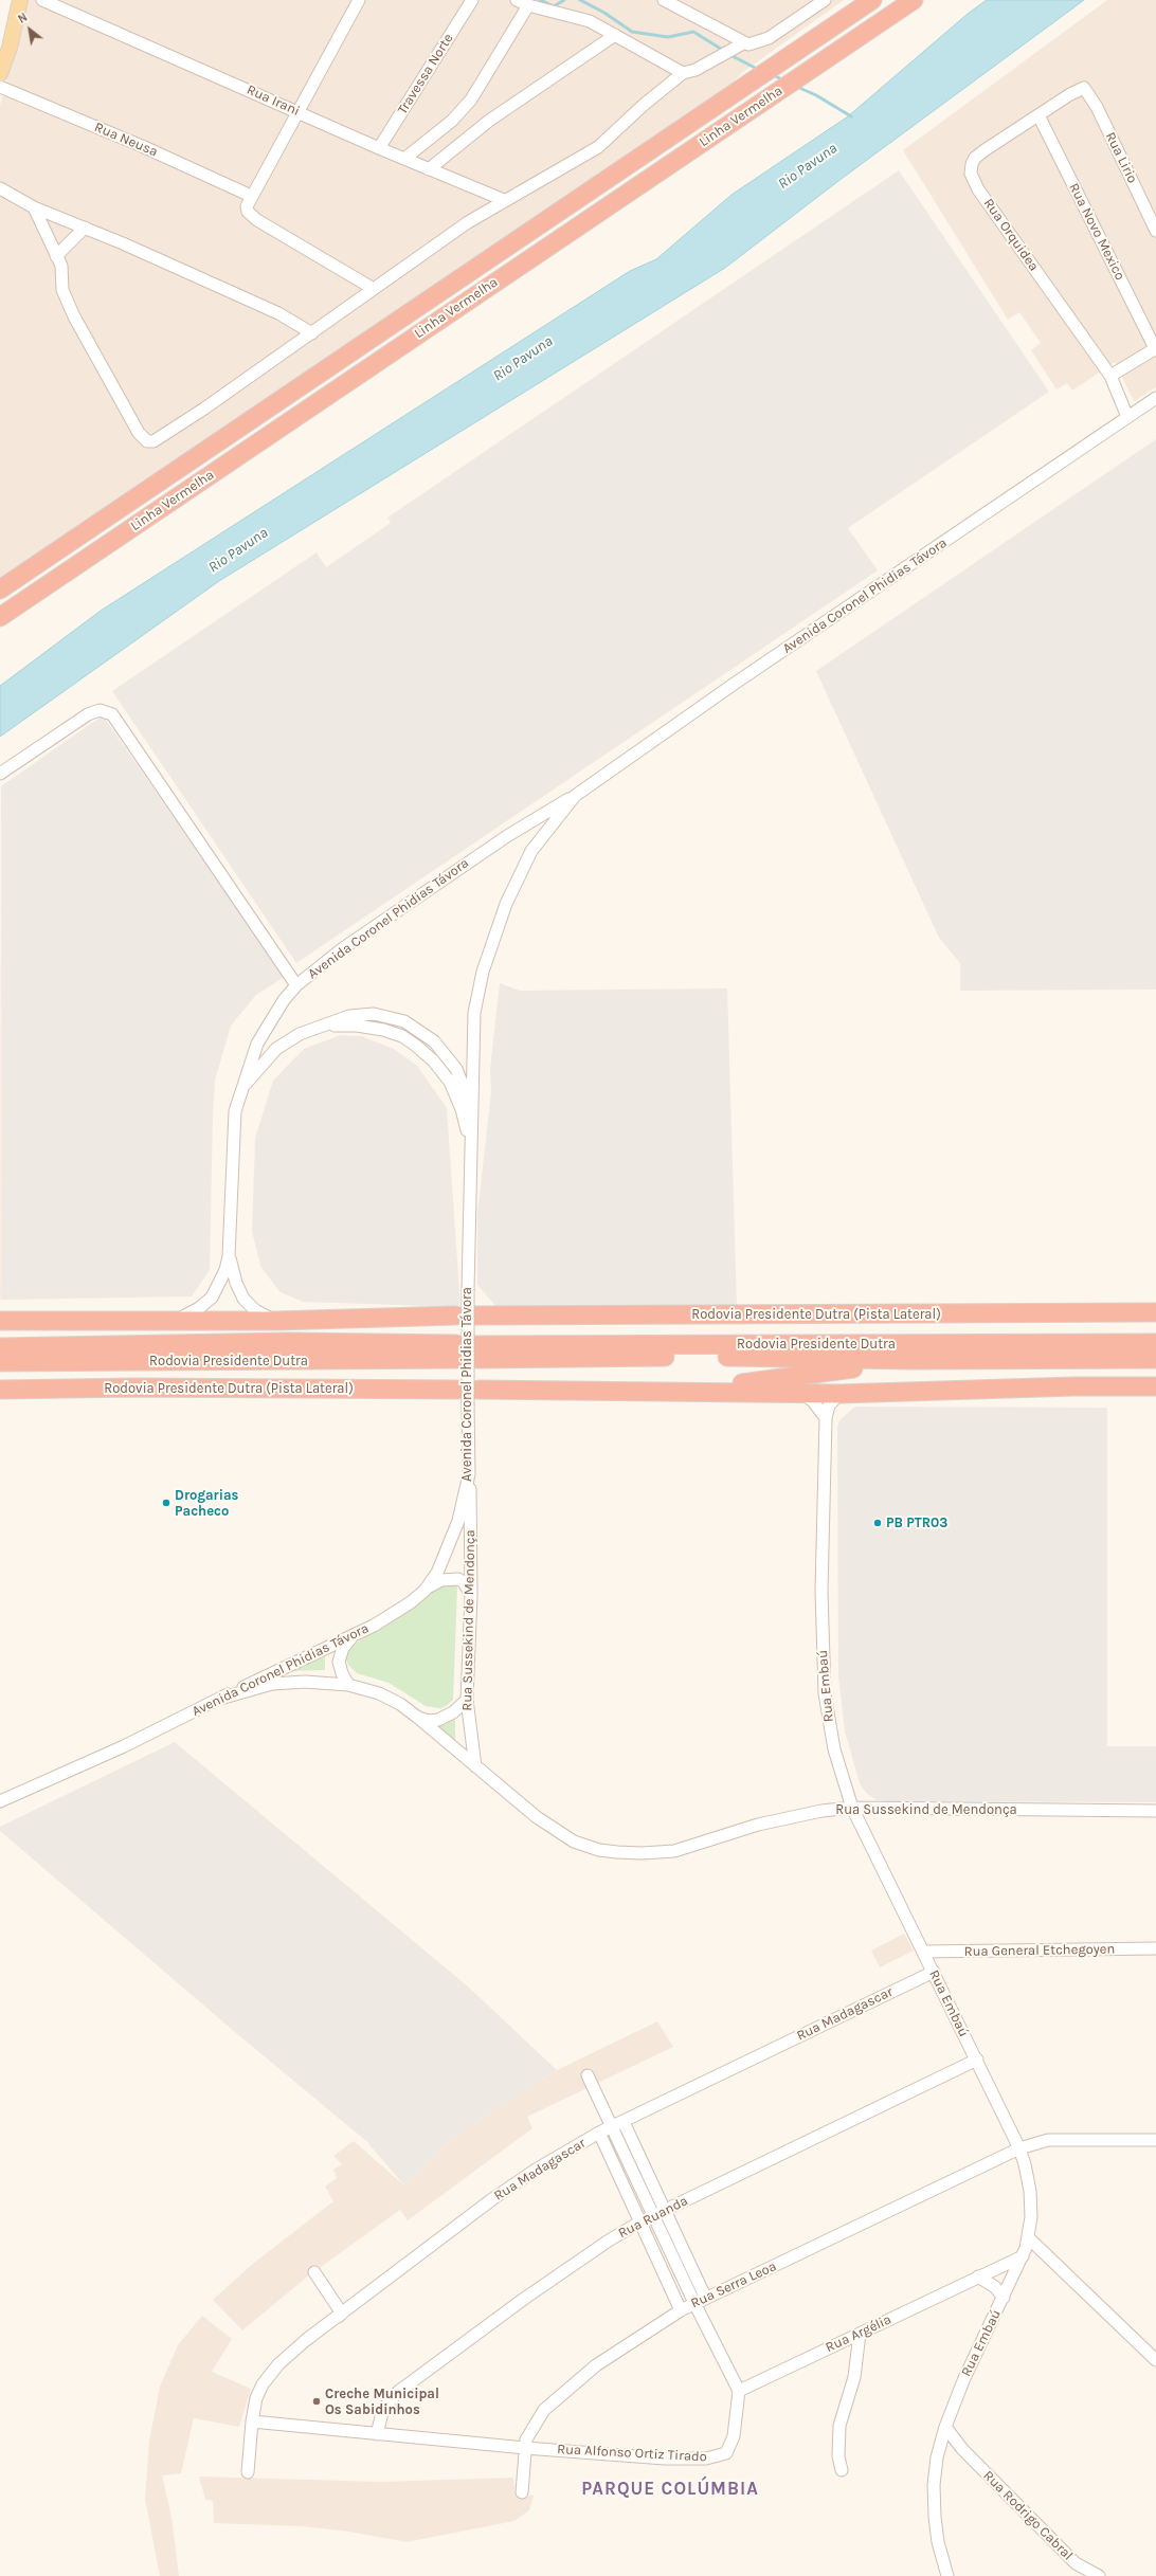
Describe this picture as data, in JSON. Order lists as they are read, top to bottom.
{
  "streets": {
    "highway": ["Linha Vermelha", "Rodovia Presidente Dutra (Pista Lateral)", "Rodovia Presidente Dutra"],
    "street": [
      "Travessa Norte",
      "Rua Irani",
      "Rua Neusa",
      "Rua Lirio",
      "Rua Novo Mexico",
      "Rua Orquidea",
      "Avenida Coronel Phidias Távora",
      "Rua Sussekind de Mendonça",
      "Rua Embaú",
      "Rua General Etchegoyen",
      "Rua Madagascar",
      "Rua Ruanda",
      "Rua Serra Leoa",
      "Rua Argélia",
      "Rua Alfonso Ortiz Tirado",
      "Rua Rodrigo Cabral"
    ]
  },
  "crossings": [
    ["Travessa Norte", "Rua Irani"],
    ["Rua Lirio", "Rua Orquidea"],
    ["Rua Novo Mexico", "Rua Orquidea"],
    ["Rua Orquidea", "Avenida Coronel Phidias Távora"],
    ["Avenida Coronel Phidias Távora", "Rua Sussekind de Mendonça"],
    ["Rua Sussekind de Mendonça", "Rua Embaú"],
    ["Rua Embaú", "Rua General Etchegoyen"],
    ["Rua Embaú", "Rua Madagascar"],
    ["Rua Embaú", "Rua Ruanda"],
    ["Rua Embaú", "Rua Serra Leoa"],
    ["Rua Embaú", "Rua Argélia"],
    ["Rua Embaú", "Rua Rodrigo Cabral"],
    ["Rua Madagascar", "Rua Alfonso Ortiz Tirado"],
    ["Rua Ruanda", "Rua Alfonso Ortiz Tirado"],
    ["Rua Serra Leoa", "Rua Alfonso Ortiz Tirado"],
    ["Rua Argélia", "Rua Alfonso Ortiz Tirado"]
  ],
  "districts": ["PARQUE COLÚMBIA"],
  "water": ["Rio Pavuna"],
  "places": ["Drogarias Pacheco", "PB PTR03", "Creche Municipal Os Sabidinhos"],
  "north": "top left"
}
